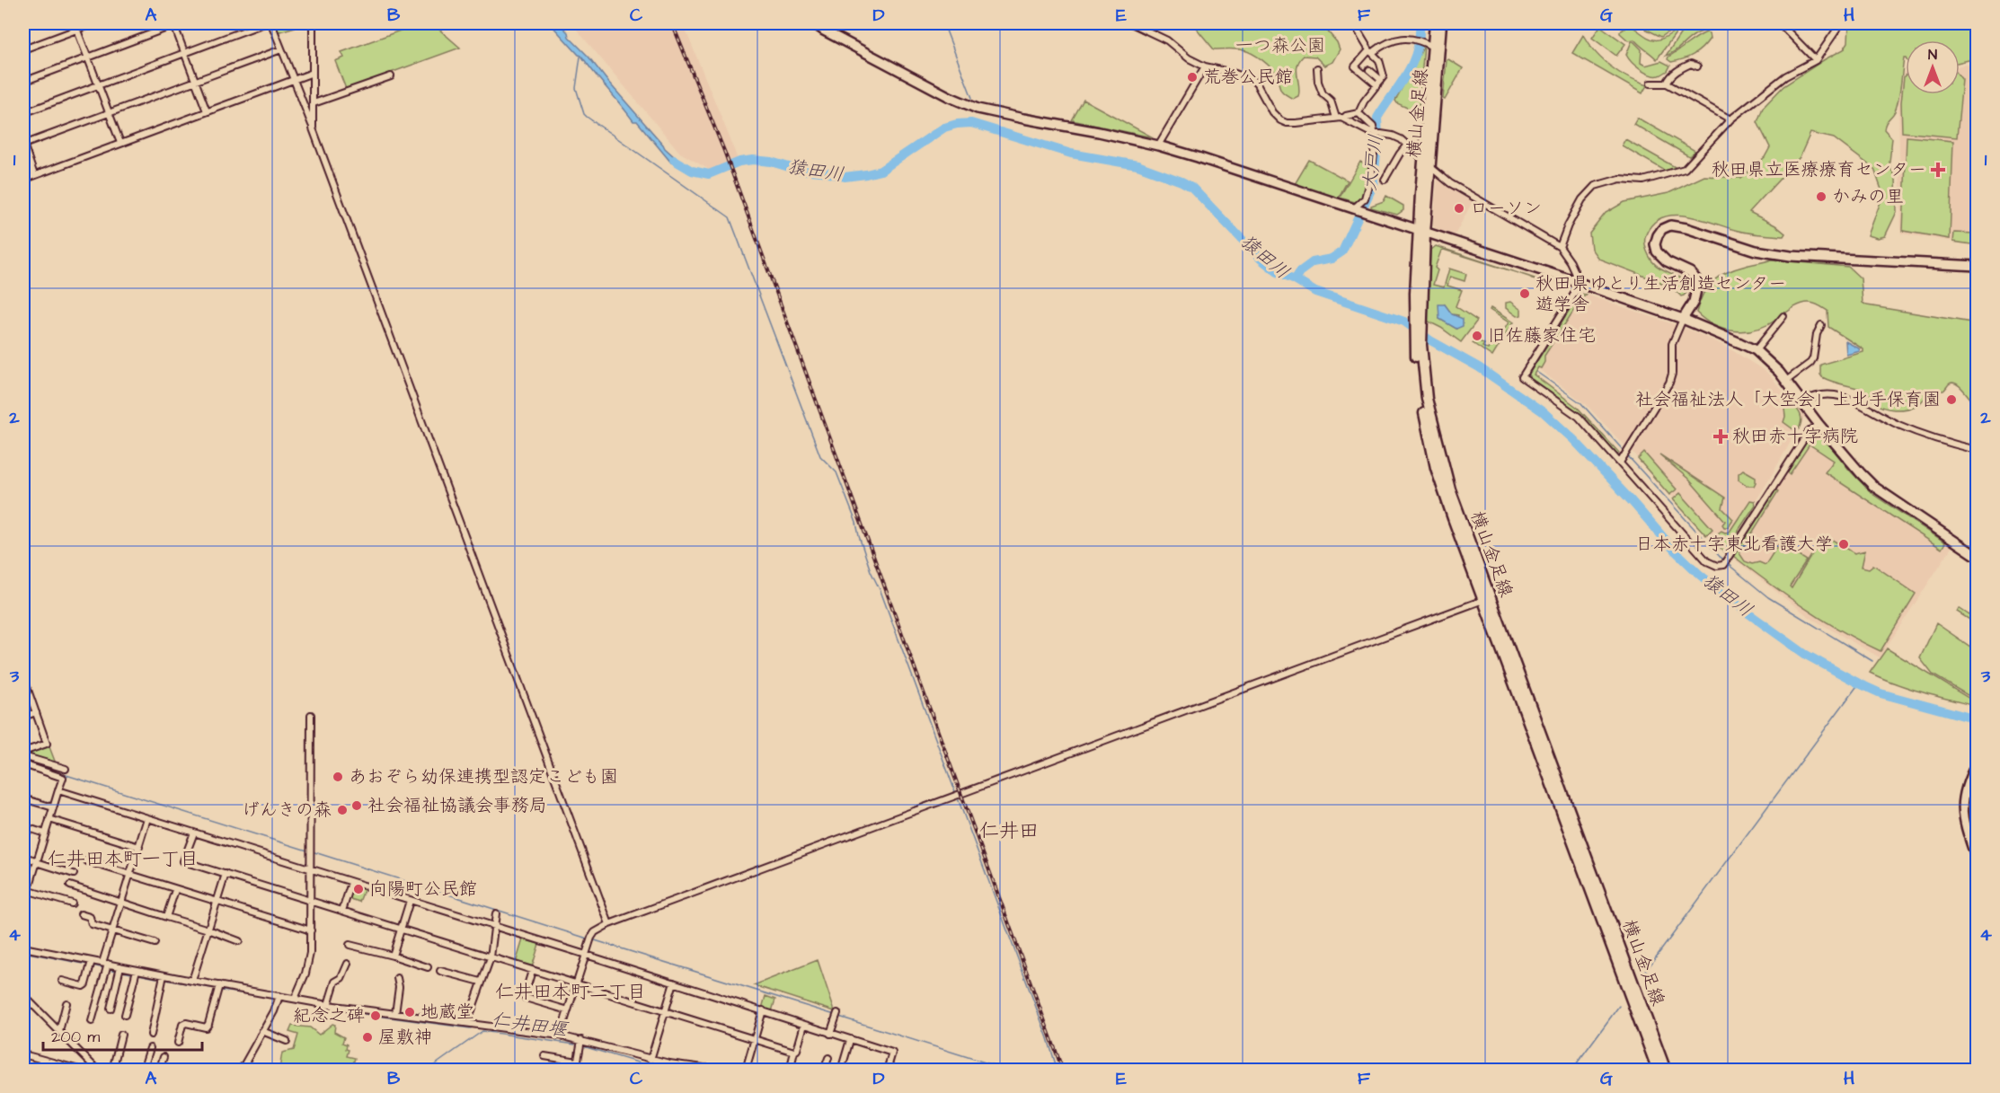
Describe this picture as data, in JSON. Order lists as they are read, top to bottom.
{
  "streets": {
    "main road": ["横山金足線"]
  },
  "districts": ["仁井田", "仁井田本町一丁目", "仁井田本町二丁目"],
  "water": ["大戸川", "猿田川", "仁井田堰"],
  "parks": ["一つ森公園"],
  "places": {
    "other": [
      "荒巻公民館",
      "かみの里",
      "ローソン",
      "秋田県ゆとり生活創造センター 遊学舎",
      "旧佐藤家住宅",
      "社会福祉法人「大空会」上北手保育園",
      "日本赤十字東北看護大学",
      "あおぞら幼保連携型認定こども園",
      "社会福祉協議会事務局",
      "げんきの森",
      "向陽町公民館",
      "地蔵堂",
      "紀念之碑",
      "屋敷神"
    ],
    "health": ["秋田県立医療療育センター", "秋田赤十字病院"]
  },
  "scale_bar": "200 m",
  "north": "top",
  "grid": {
    "columns": [
      "A",
      "B",
      "C",
      "D",
      "E",
      "F",
      "G",
      "H"
    ],
    "rows": [
      "1",
      "2",
      "3",
      "4"
    ]
  }
}
